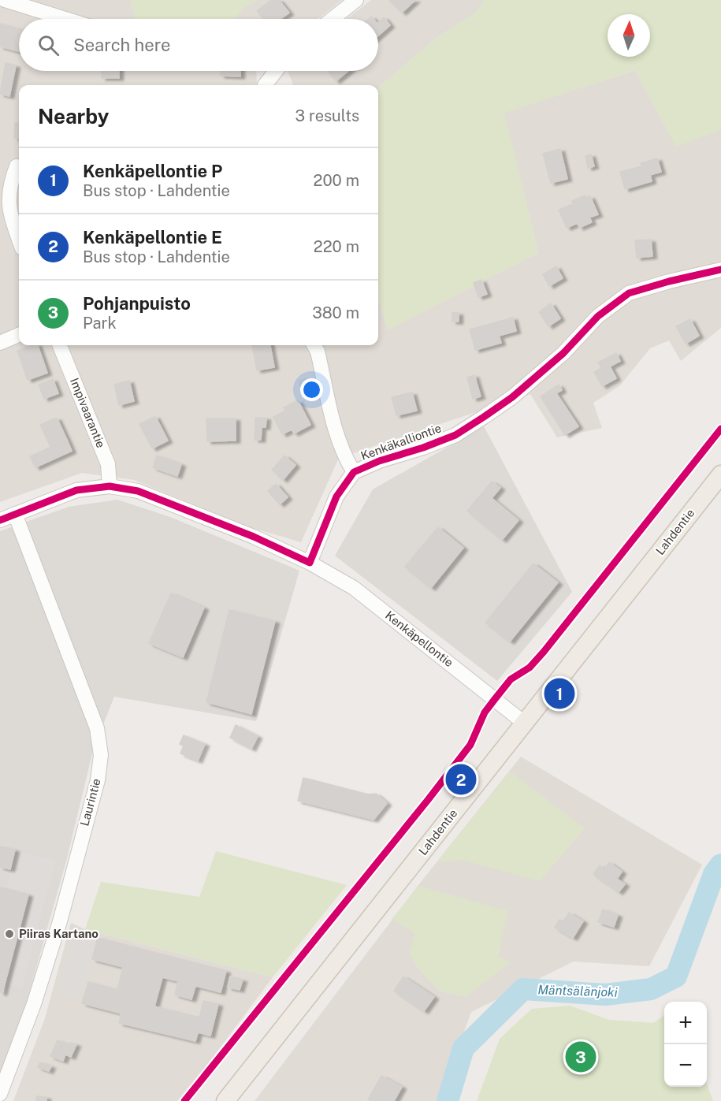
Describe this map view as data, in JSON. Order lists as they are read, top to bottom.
{
  "streets": {
    "main road": ["Lahdentie"],
    "street": [
      "Impivaarantie",
      "Kenkäkalliontie",
      "Kenkäpellontie",
      "Laurintie"
    ]
  },
  "crossings": [
    ["Kenkäkalliontie", "Kenkäpellontie"],
    ["Lahdentie", "Kenkäpellontie"]
  ],
  "water": ["Mäntsälänjoki"],
  "places": ["Piiras Kartano"],
  "north": "top",
  "page": {
    "search": "Search here",
    "heading": ["Nearby", "3 results"],
    "list": [
      {
        "mark": "1",
        "name": "Kenkäpellontie P",
        "note": "Bus stop · Lahdentie",
        "value": "200 m"
      },
      {
        "mark": "2",
        "name": "Kenkäpellontie E",
        "note": "Bus stop · Lahdentie",
        "value": "220 m"
      },
      {
        "mark": "3",
        "name": "Pohjanpuisto",
        "note": "Park",
        "value": "380 m"
      }
    ],
    "pins": ["1", "2", "3"],
    "map_buttons": ["+", "−"]
  }
}
